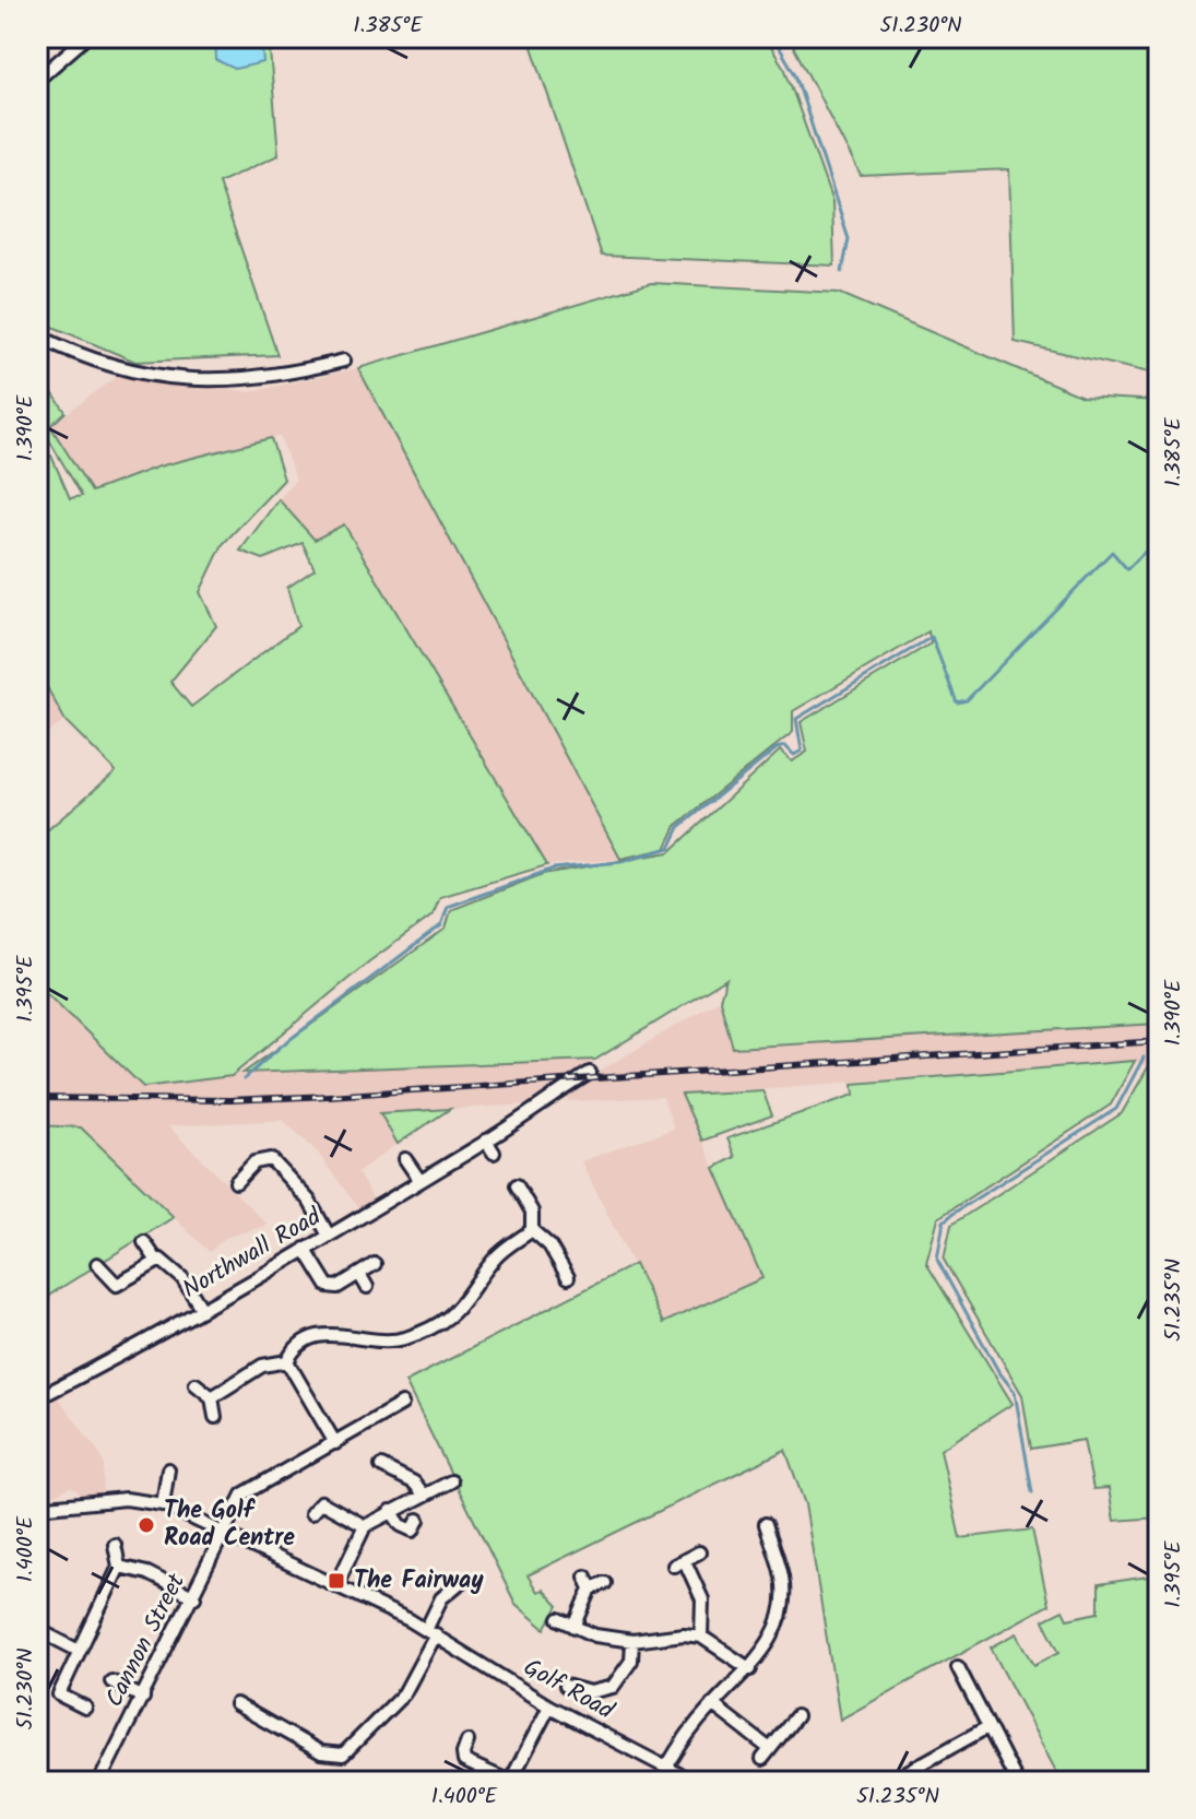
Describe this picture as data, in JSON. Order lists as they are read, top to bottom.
{
  "streets": {
    "street": ["Northwall Road", "Cannon Street", "Golf Road"]
  },
  "crossings": [
    ["Cannon Street", "Golf Road"]
  ],
  "places": {
    "other": ["The Golf Road Centre"],
    "transit": ["The Fairway"]
  },
  "coordinates": [
    "1.385°E",
    "51.230°N",
    "1.390°E",
    "1.395°E",
    "51.235°N",
    "1.400°E"
  ]
}
